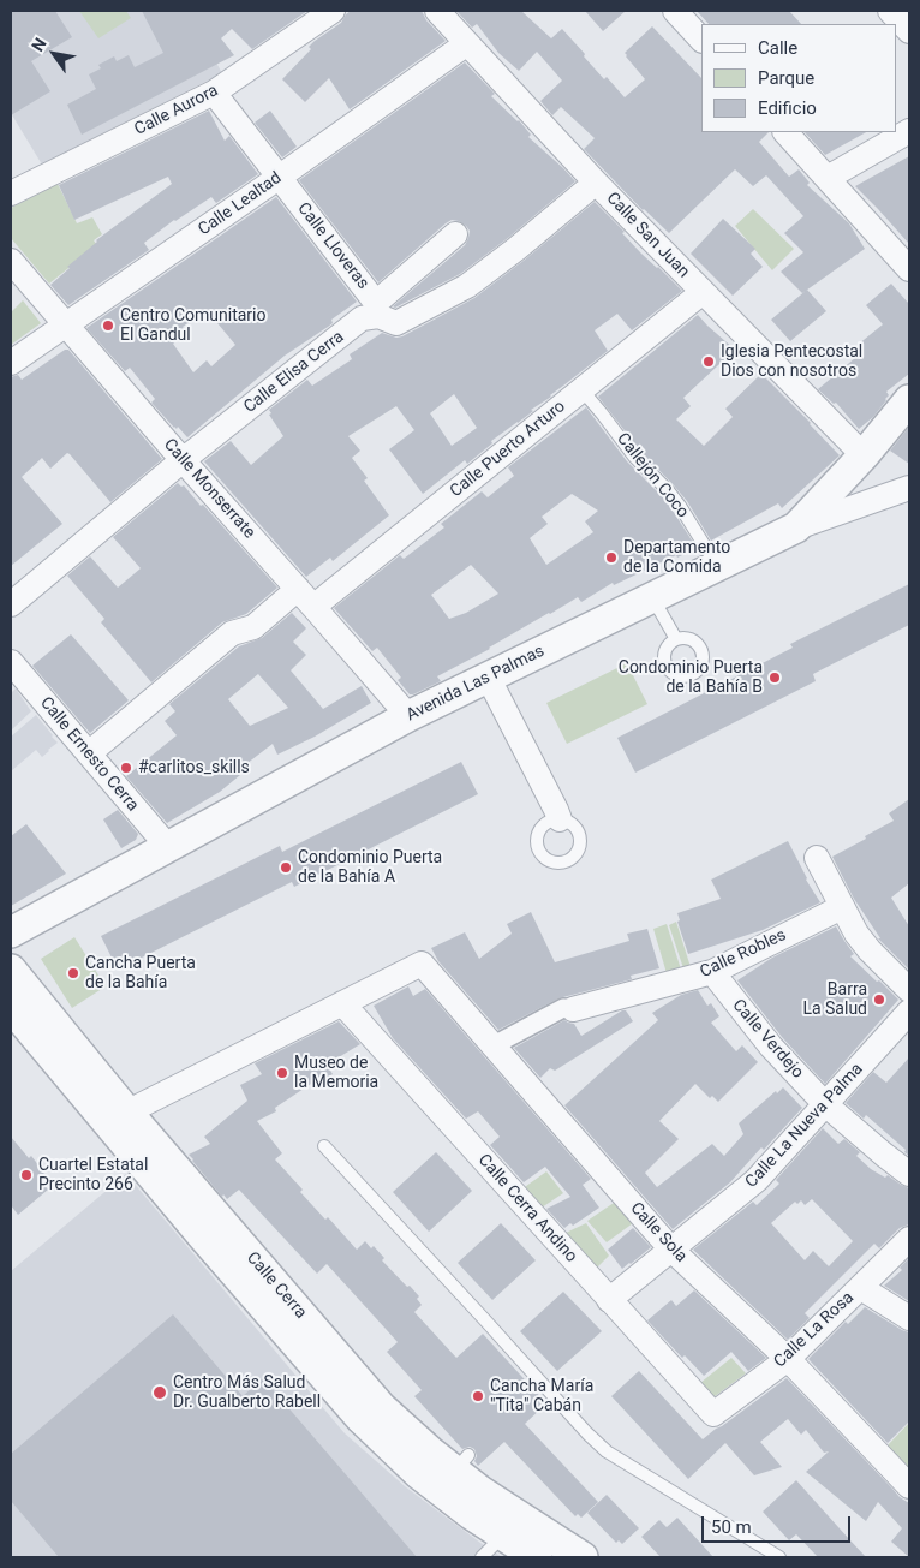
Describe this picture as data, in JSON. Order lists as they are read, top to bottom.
{
  "streets": {
    "street": [
      "Calle Aurora",
      "Calle Lealtad",
      "Calle San Juan",
      "Calle Lloveras",
      "Calle Elisa Cerra",
      "Calle Puerto Arturo",
      "Calle Monserrate",
      "Avenida Las Palmas",
      "Calle Ernesto Cerra",
      "Calle Robles",
      "Calle Verdejo",
      "Calle La Nueva Palma",
      "Calle Cerra Andino",
      "Calle Sola",
      "Calle Cerra",
      "Calle La Rosa"
    ],
    "lane": ["Callejón Coco"]
  },
  "crossings": [
    ["Calle Aurora", "Calle Lloveras"],
    ["Calle Lealtad", "Calle San Juan"],
    ["Calle Lealtad", "Calle Lloveras"],
    ["Calle Lealtad", "Calle Monserrate"],
    ["Calle San Juan", "Calle Elisa Cerra"],
    ["Calle San Juan", "Calle Puerto Arturo"],
    ["Calle San Juan", "Avenida Las Palmas"],
    ["Calle Lloveras", "Calle Elisa Cerra"],
    ["Calle Elisa Cerra", "Calle Monserrate"],
    ["Calle Puerto Arturo", "Callejón Coco"],
    ["Calle Puerto Arturo", "Calle Monserrate"],
    ["Calle Puerto Arturo", "Calle Ernesto Cerra"],
    ["Callejón Coco", "Avenida Las Palmas"],
    ["Calle Monserrate", "Avenida Las Palmas"],
    ["Avenida Las Palmas", "Calle Ernesto Cerra"],
    ["Calle Robles", "Calle Verdejo"],
    ["Calle Verdejo", "Calle La Nueva Palma"],
    ["Calle La Nueva Palma", "Calle Cerra Andino"],
    ["Calle La Nueva Palma", "Calle Sola"],
    ["Calle Cerra Andino", "Calle Sola"],
    ["Calle Cerra Andino", "Calle La Rosa"],
    ["Calle Sola", "Calle La Rosa"]
  ],
  "places": [
    "Centro Comunitario El Gandul",
    "Iglesia Pentecostal Dios con nosotros",
    "Departamento de la Comida",
    "Condominio Puerta de la Bahía B",
    "#carlitos_skills",
    "Condominio Puerta de la Bahía A",
    "Cancha Puerta de la Bahía",
    "Barra La Salud",
    "Museo de la Memoria",
    "Cuartel Estatal Precinto 266",
    "Centro Más Salud Dr. Gualberto Rabell",
    "Cancha María \"Tita\" Cabán"
  ],
  "legend": ["Calle", "Parque", "Edificio"],
  "scale_bar": "50 m",
  "north": "top left"
}
